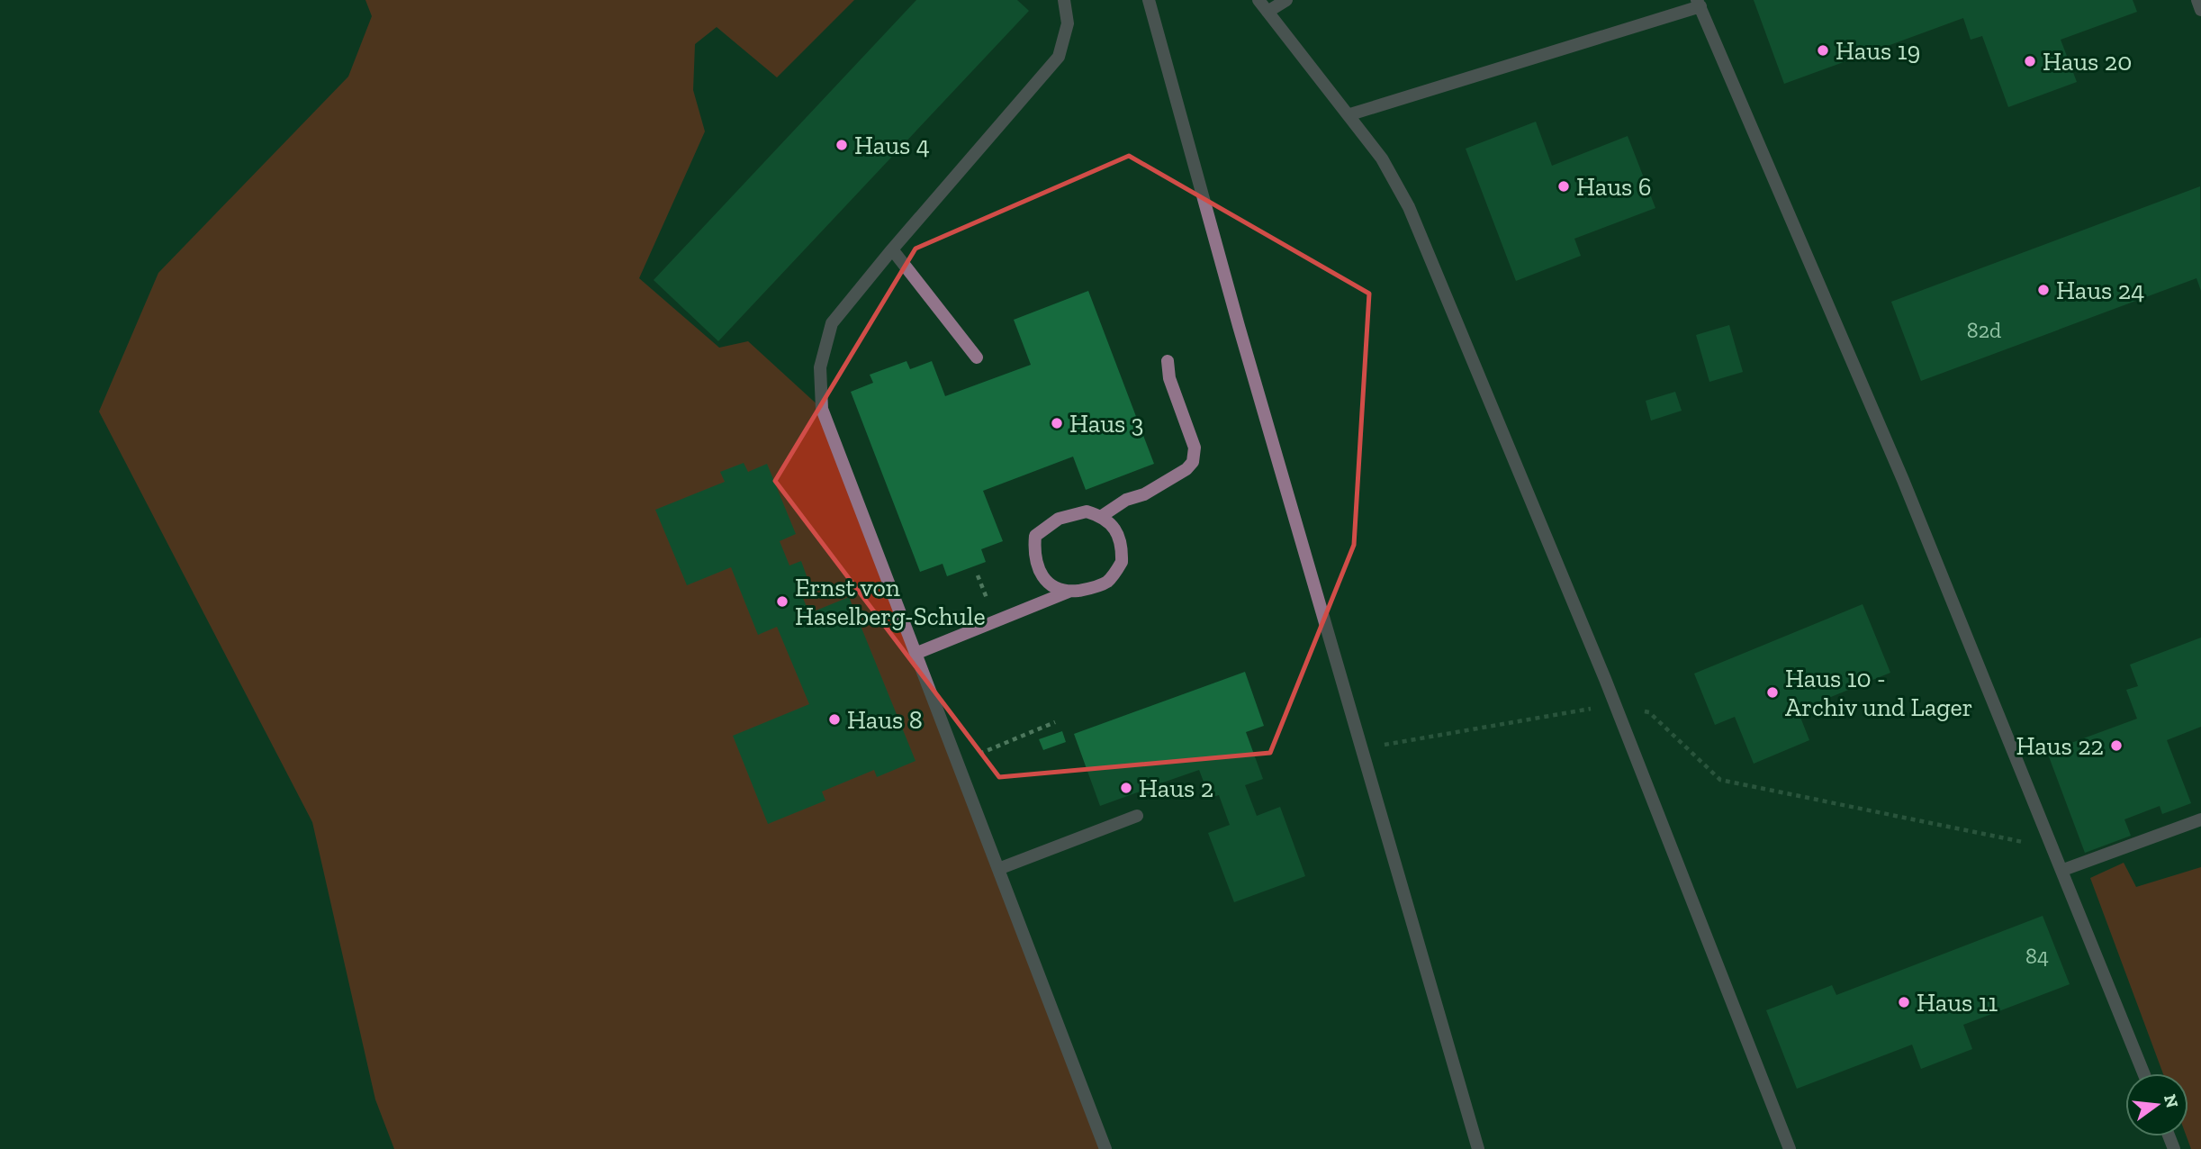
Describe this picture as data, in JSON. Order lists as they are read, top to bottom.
{
  "places": [
    "Haus 19",
    "Haus 20",
    "Haus 4",
    "Haus 6",
    "Haus 24",
    "Haus 3",
    "Ernst von Haselberg-Schule",
    "Haus 10 - Archiv und Lager",
    "Haus 8",
    "Haus 22",
    "Haus 2",
    "Haus 11"
  ],
  "house_numbers": ["82d", "84"],
  "north": "right"
}
